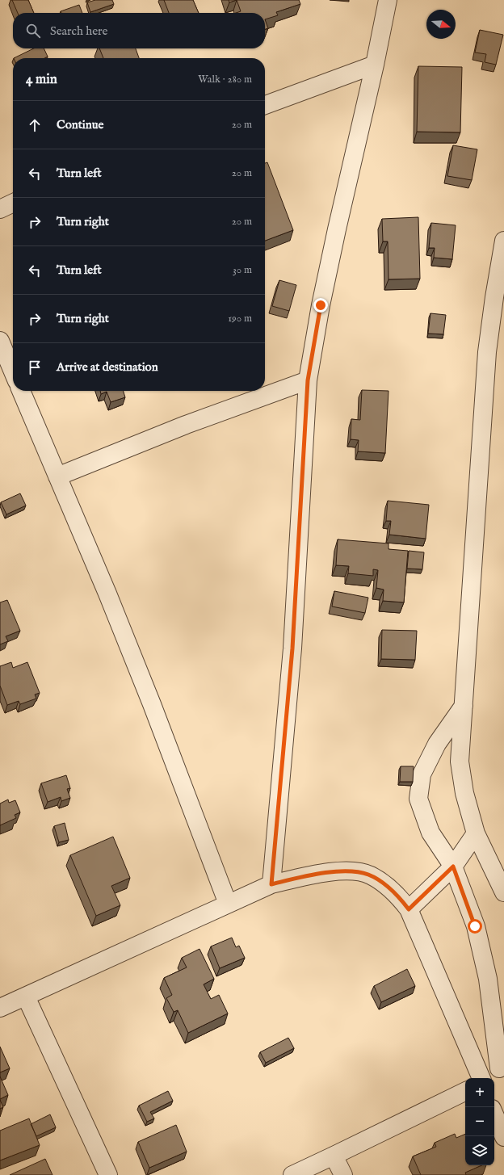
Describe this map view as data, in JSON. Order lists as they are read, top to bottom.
{
  "north": "right",
  "page": {
    "search": "Search here",
    "heading": ["4 min", "Walk · 280 m"],
    "list": [
      ["Continue", "20 m"],
      ["Turn left", "20 m"],
      ["Turn right", "20 m"],
      ["Turn left", "30 m"],
      ["Turn right", "190 m"],
      "Arrive at destination"
    ],
    "map_buttons": ["+", "−"]
  }
}
